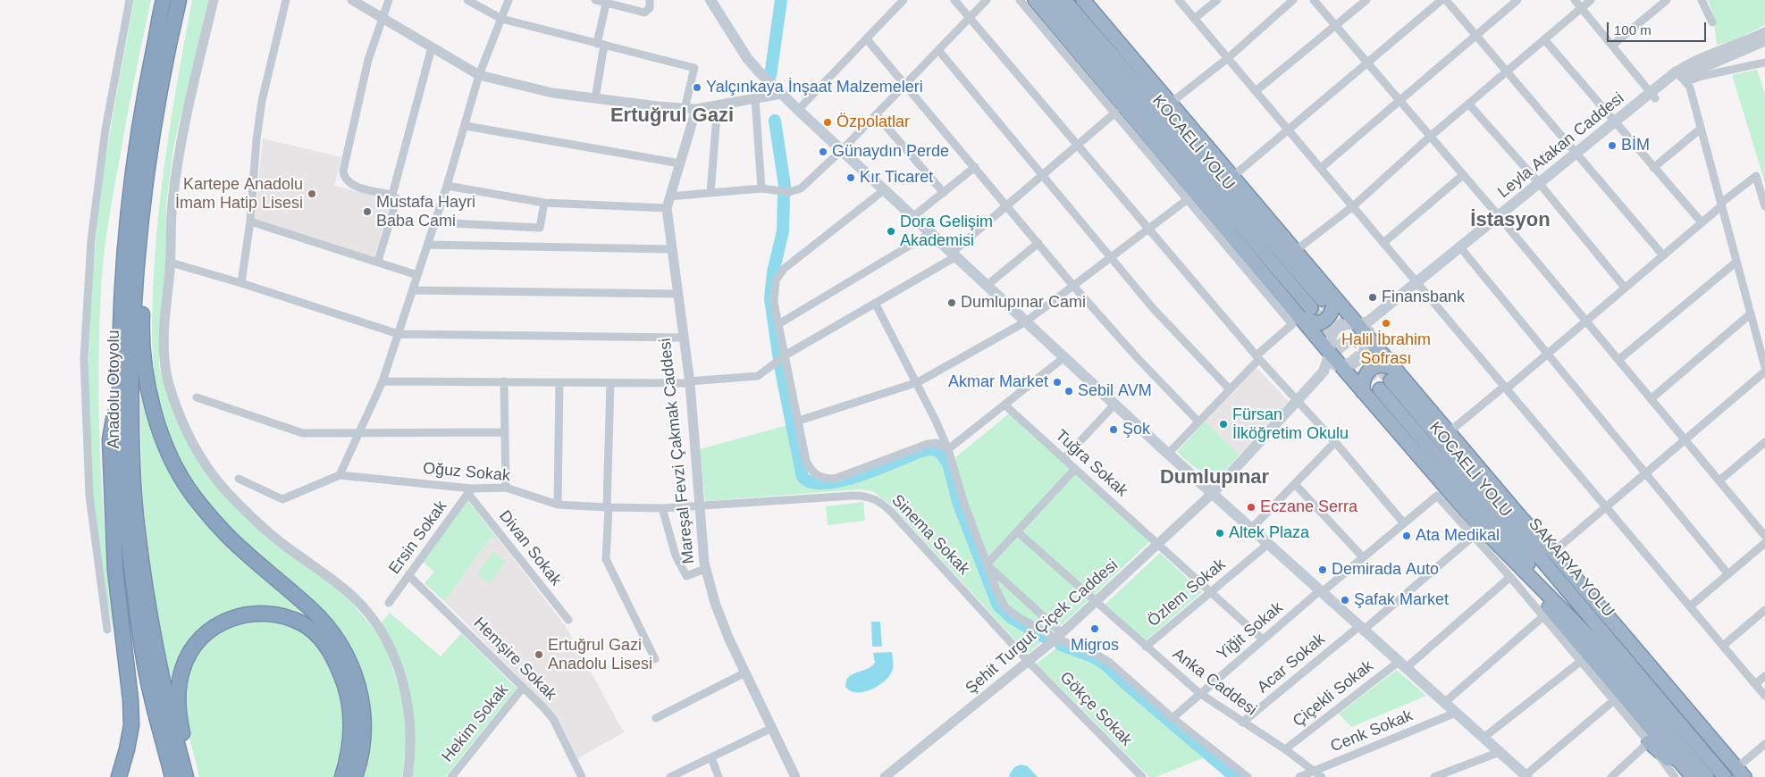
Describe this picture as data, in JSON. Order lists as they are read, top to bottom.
{
  "streets": {
    "highway": ["KOCAELİ YOLU", "Anadolu Otoyolu", "SAKARYA YOLU"],
    "main road": ["Leyla Atakan Caddesi"],
    "street": [
      "Mareşal Fevzi Çakmak Caddesi",
      "Tuğra Sokak",
      "Oğuz Sokak",
      "Sinema Sokak",
      "Ersin Sokak",
      "Divan Sokak",
      "Özlem Sokak",
      "Şehit Turgut Çiçek Caddesi",
      "Yiğit Sokak",
      "Hemşire Sokak",
      "Acar Sokak",
      "Anka Caddesi",
      "Çiçekli Sokak",
      "Gökçe Sokak",
      "Hekim Sokak",
      "Cenk Sokak"
    ]
  },
  "crossings": [
    ["KOCAELİ YOLU", "SAKARYA YOLU"],
    ["Mareşal Fevzi Çakmak Caddesi", "Oğuz Sokak"],
    ["Mareşal Fevzi Çakmak Caddesi", "Sinema Sokak"],
    ["Tuğra Sokak", "Özlem Sokak"],
    ["Tuğra Sokak", "Şehit Turgut Çiçek Caddesi"],
    ["Tuğra Sokak", "Yiğit Sokak"],
    ["Oğuz Sokak", "Sinema Sokak"],
    ["Oğuz Sokak", "Ersin Sokak"],
    ["Oğuz Sokak", "Divan Sokak"],
    ["Sinema Sokak", "Şehit Turgut Çiçek Caddesi"],
    ["Sinema Sokak", "Gökçe Sokak"],
    ["Ersin Sokak", "Divan Sokak"],
    ["Ersin Sokak", "Hemşire Sokak"],
    ["Özlem Sokak", "Anka Caddesi"],
    ["Şehit Turgut Çiçek Caddesi", "Anka Caddesi"],
    ["Şehit Turgut Çiçek Caddesi", "Gökçe Sokak"],
    ["Yiğit Sokak", "Acar Sokak"],
    ["Yiğit Sokak", "Anka Caddesi"],
    ["Hemşire Sokak", "Hekim Sokak"],
    ["Acar Sokak", "Anka Caddesi"],
    ["Anka Caddesi", "Çiçekli Sokak"],
    ["Anka Caddesi", "Cenk Sokak"]
  ],
  "districts": ["Ertuğrul Gazi", "İstasyon", "Dumlupınar"],
  "places": [
    "Yalçınkaya İnşaat Malzemeleri",
    "Özpolatlar",
    "BİM",
    "Günaydın Perde",
    "Kır Ticaret",
    "Kartepe Anadolu İmam Hatip Lisesi",
    "Mustafa Hayri Baba Cami",
    "Dora Gelişim Akademisi",
    "Finansbank",
    "Dumlupınar Cami",
    "Halil İbrahim Sofrası",
    "Akmar Market",
    "Sebil AVM",
    "Fürsan İlköğretim Okulu",
    "Şok",
    "Eczane Serra",
    "Altek Plaza",
    "Ata Medikal",
    "Demirada Auto",
    "Şafak Market",
    "Migros",
    "Ertuğrul Gazi Anadolu Lisesi"
  ],
  "scale_bar": "100 m"
}
